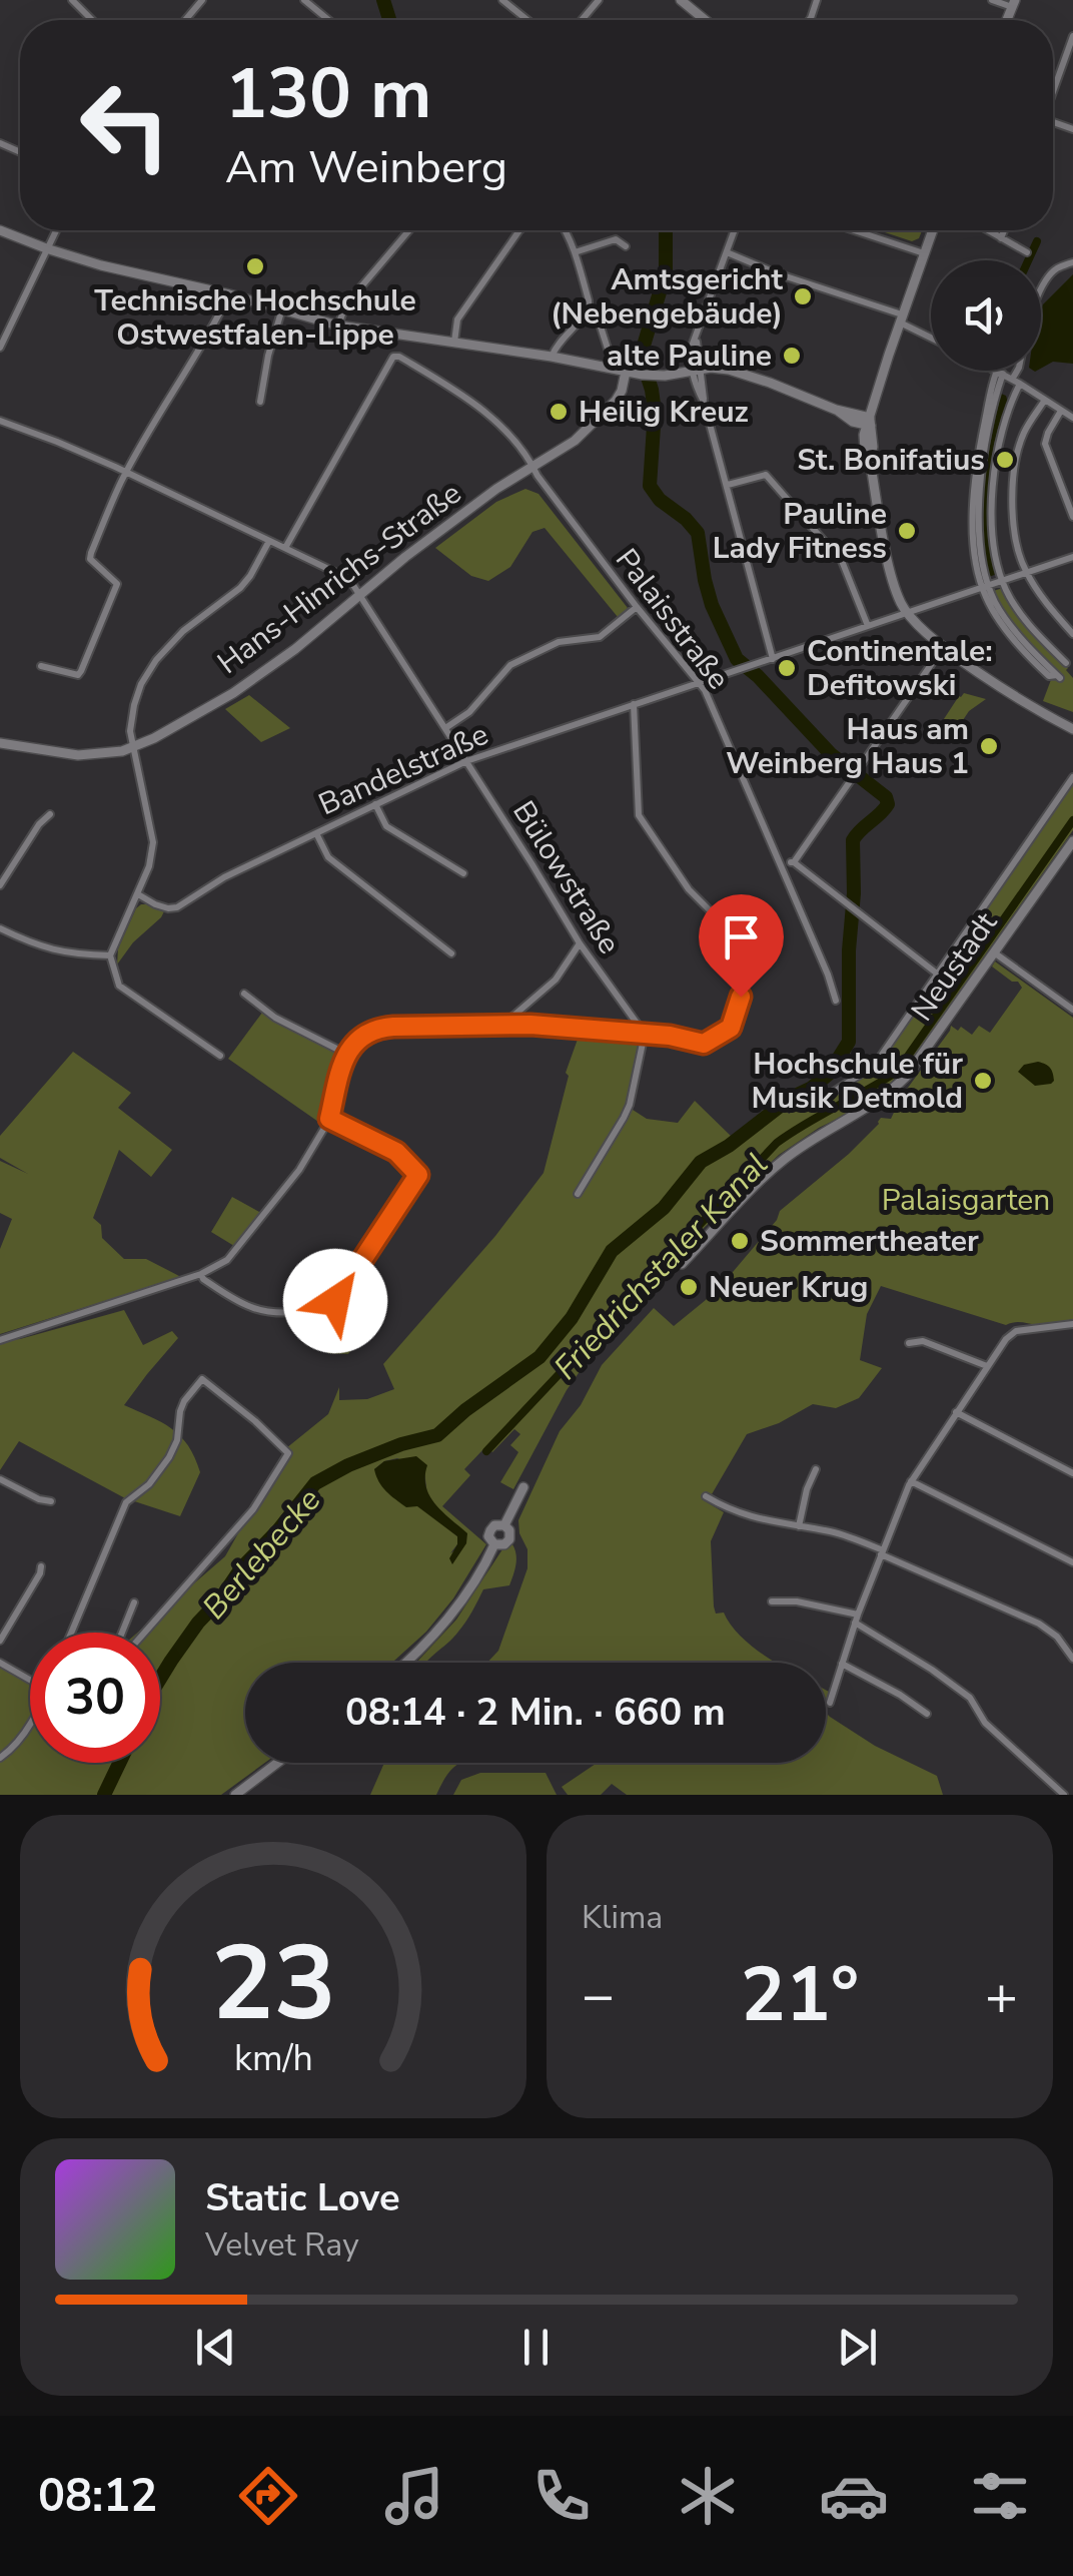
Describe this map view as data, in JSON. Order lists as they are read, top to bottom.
{
  "streets": {
    "main road": ["Hans-Hinrichs-Straße", "Neustadt"],
    "street": ["Palaisstraße", "Bandelstraße", "Bülowstraße"]
  },
  "crossings": [
    ["Hans-Hinrichs-Straße", "Palaisstraße"],
    ["Hans-Hinrichs-Straße", "Bülowstraße"],
    ["Palaisstraße", "Bandelstraße"],
    ["Bandelstraße", "Bülowstraße"]
  ],
  "water": ["Friedrichstaler Kanal", "Berlebecke"],
  "parks": ["Palaisgarten"],
  "places": [
    "Technische Hochschule Ostwestfalen-Lippe",
    "Amtsgericht (Nebengebäude)",
    "alte Pauline",
    "Heilig Kreuz",
    "St. Bonifatius",
    "Pauline Lady Fitness",
    "Continentale: Defitowski",
    "Haus am Weinberg Haus 1",
    "Hochschule für Musik Detmold",
    "Sommertheater",
    "Neuer Krug"
  ],
  "page": {
    "turn": ["130 m", "Am Weinberg"],
    "limit": "30",
    "trip": "08:14 · 2 Min. · 660 m",
    "tile": "Klima",
    "heat": ["−", "21°", "+"],
    "song": ["Static Love", "Velvet Ray"],
    "tabs": "08:12",
    "gauge": ["23", "km/h"]
  }
}
